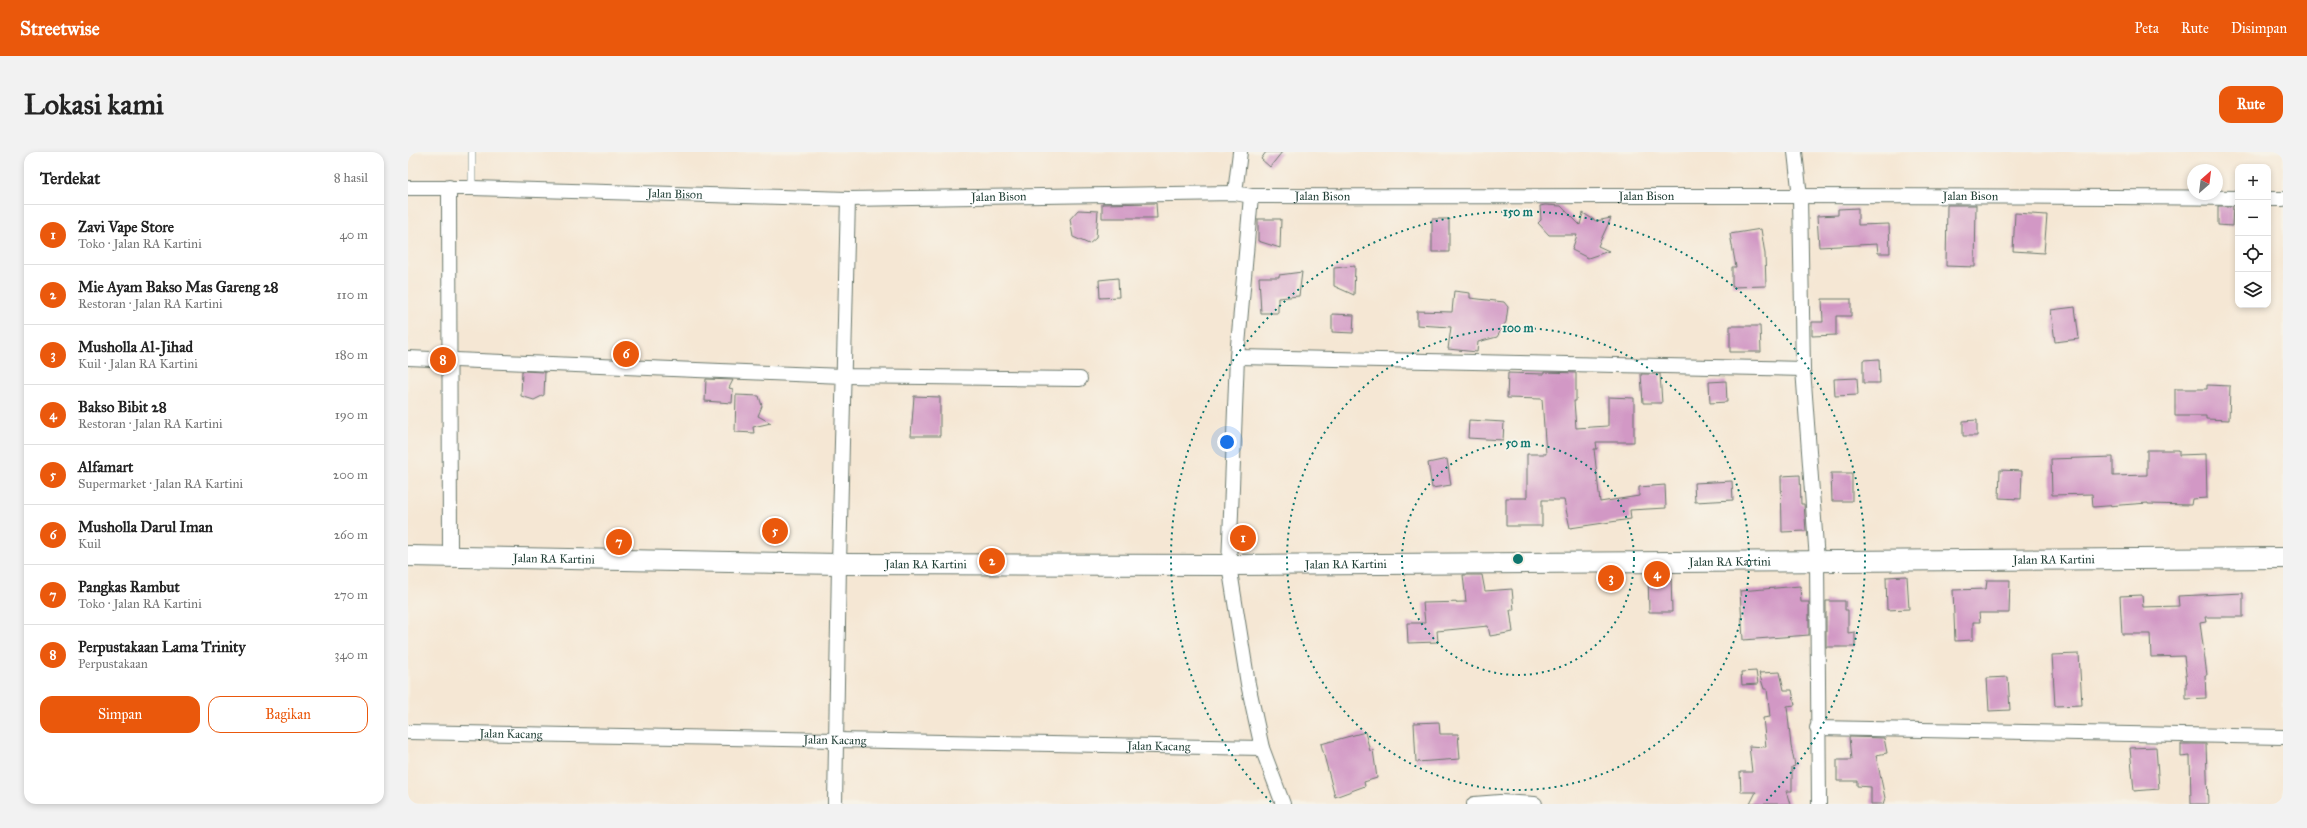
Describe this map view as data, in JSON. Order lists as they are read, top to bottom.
{
  "streets": {
    "main road": ["Jalan RA Kartini"],
    "street": ["Jalan Bison", "Jalan Kacang"]
  },
  "north": "top right",
  "page": {
    "header": "Streetwise",
    "nav": ["Peta", "Rute", "Disimpan"],
    "buttons": [
      "Rute",
      ["Simpan", "Bagikan"]
    ],
    "title": "Lokasi kami",
    "heading": ["Terdekat", "8 hasil"],
    "map_buttons": ["+", "−"],
    "list": [
      {
        "mark": "1",
        "name": "Zavi Vape Store",
        "note": "Toko · Jalan RA Kartini",
        "value": "40 m"
      },
      {
        "mark": "2",
        "name": "Mie Ayam Bakso Mas Gareng 28",
        "note": "Restoran · Jalan RA Kartini",
        "value": "110 m"
      },
      {
        "mark": "3",
        "name": "Musholla Al-Jihad",
        "note": "Kuil · Jalan RA Kartini",
        "value": "180 m"
      },
      {
        "mark": "4",
        "name": "Bakso Bibit 28",
        "note": "Restoran · Jalan RA Kartini",
        "value": "190 m"
      },
      {
        "mark": "5",
        "name": "Alfamart",
        "note": "Supermarket · Jalan RA Kartini",
        "value": "200 m"
      },
      {
        "mark": "6",
        "name": "Musholla Darul Iman",
        "note": "Kuil",
        "value": "260 m"
      },
      {
        "mark": "7",
        "name": "Pangkas Rambut",
        "note": "Toko · Jalan RA Kartini",
        "value": "270 m"
      },
      {
        "mark": "8",
        "name": "Perpustakaan Lama Trinity",
        "note": "Perpustakaan",
        "value": "340 m"
      }
    ],
    "pins": [
      "6",
      "8",
      "5",
      "1",
      "7",
      "2",
      "4",
      "3"
    ]
  },
  "rings": ["150 m", "100 m", "50 m"]
}
